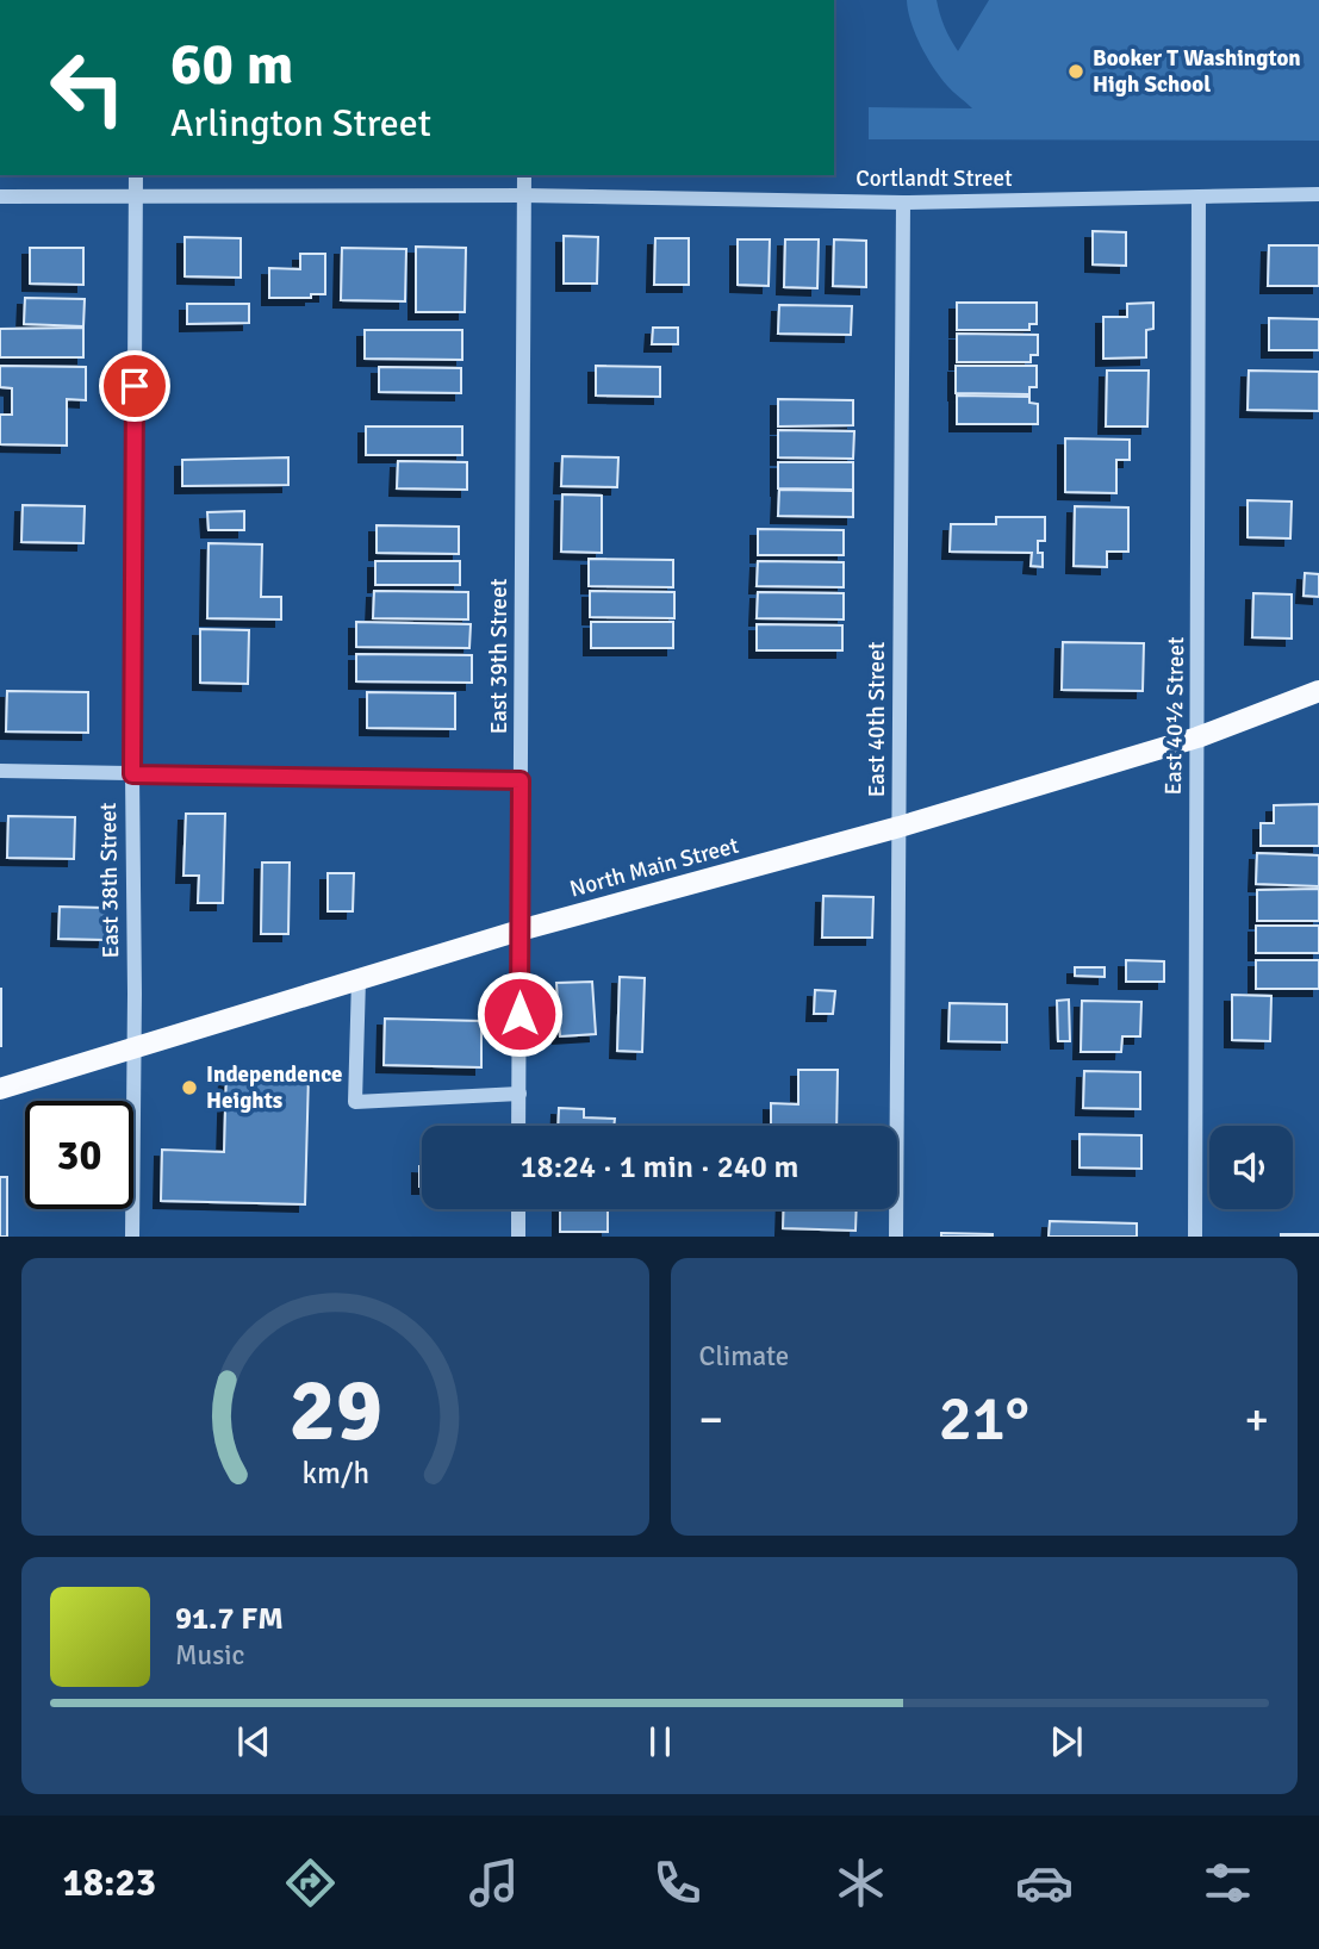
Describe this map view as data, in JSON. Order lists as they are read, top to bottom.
{
  "streets": {
    "main road": ["North Main Street"],
    "street": [
      "Cortlandt Street",
      "East 39th Street",
      "East 40½ Street",
      "East 40th Street",
      "East 38th Street"
    ]
  },
  "crossings": [
    ["Cortlandt Street", "East 39th Street"],
    ["Cortlandt Street", "East 40½ Street"],
    ["Cortlandt Street", "East 40th Street"],
    ["Cortlandt Street", "East 38th Street"],
    ["East 39th Street", "North Main Street"],
    ["East 40½ Street", "North Main Street"],
    ["East 40th Street", "North Main Street"],
    ["North Main Street", "East 38th Street"]
  ],
  "places": ["Booker T Washington High School", "Independence Heights"],
  "page": {
    "turn": ["60 m", "Arlington Street"],
    "limit": "30",
    "trip": "18:24 · 1 min · 240 m",
    "tile": "Climate",
    "heat": ["−", "21°", "+"],
    "song": ["91.7 FM", "Music"],
    "tabs": "18:23",
    "gauge": ["29", "km/h"]
  }
}
